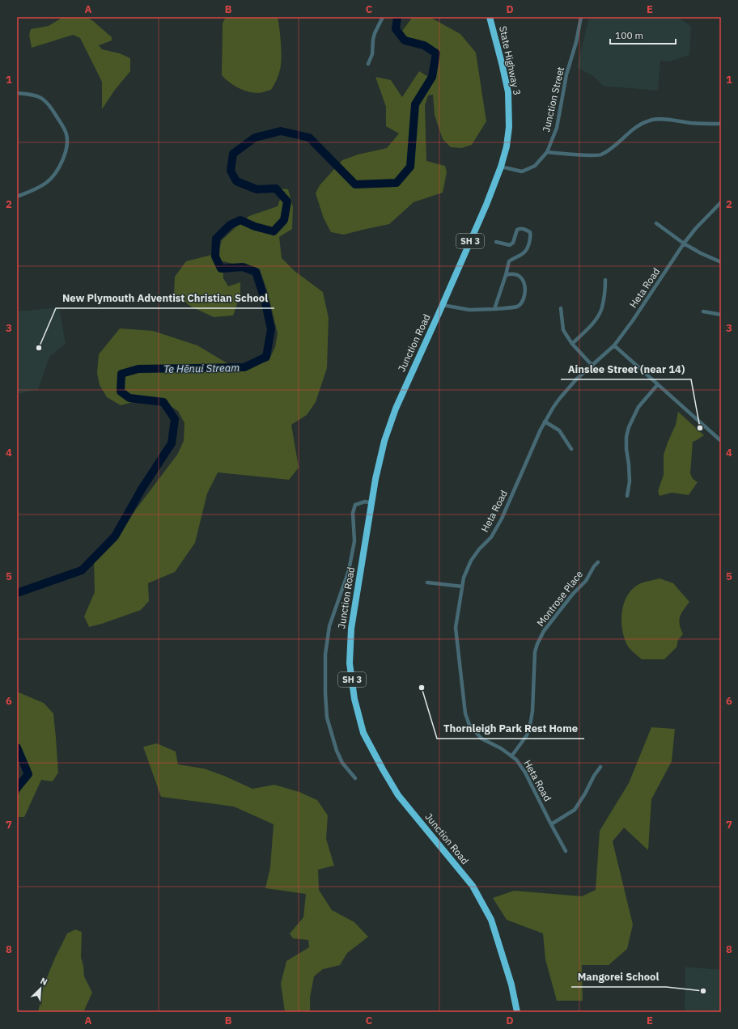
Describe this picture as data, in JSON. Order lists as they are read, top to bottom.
{
  "streets": {
    "highway": ["State Highway 3", "SH 3", "Junction Road"],
    "street": ["Junction Street", "Heta Road", "Montrose Place"]
  },
  "crossings": [
    ["State Highway 3", "Junction Street"],
    ["State Highway 3", "Junction Road"],
    ["Junction Street", "Junction Road"],
    ["Heta Road", "Montrose Place"]
  ],
  "water": ["Te Hēnui Stream"],
  "places": [
    "New Plymouth Adventist Christian School",
    "Ainslee Street (near 14)",
    "Thornleigh Park Rest Home",
    "Mangorei School"
  ],
  "scale_bar": "100 m",
  "north": "top right",
  "grid": {
    "columns": [
      "A",
      "B",
      "C",
      "D",
      "E"
    ],
    "rows": [
      "1",
      "2",
      "3",
      "4",
      "5",
      "6",
      "7",
      "8"
    ]
  }
}
